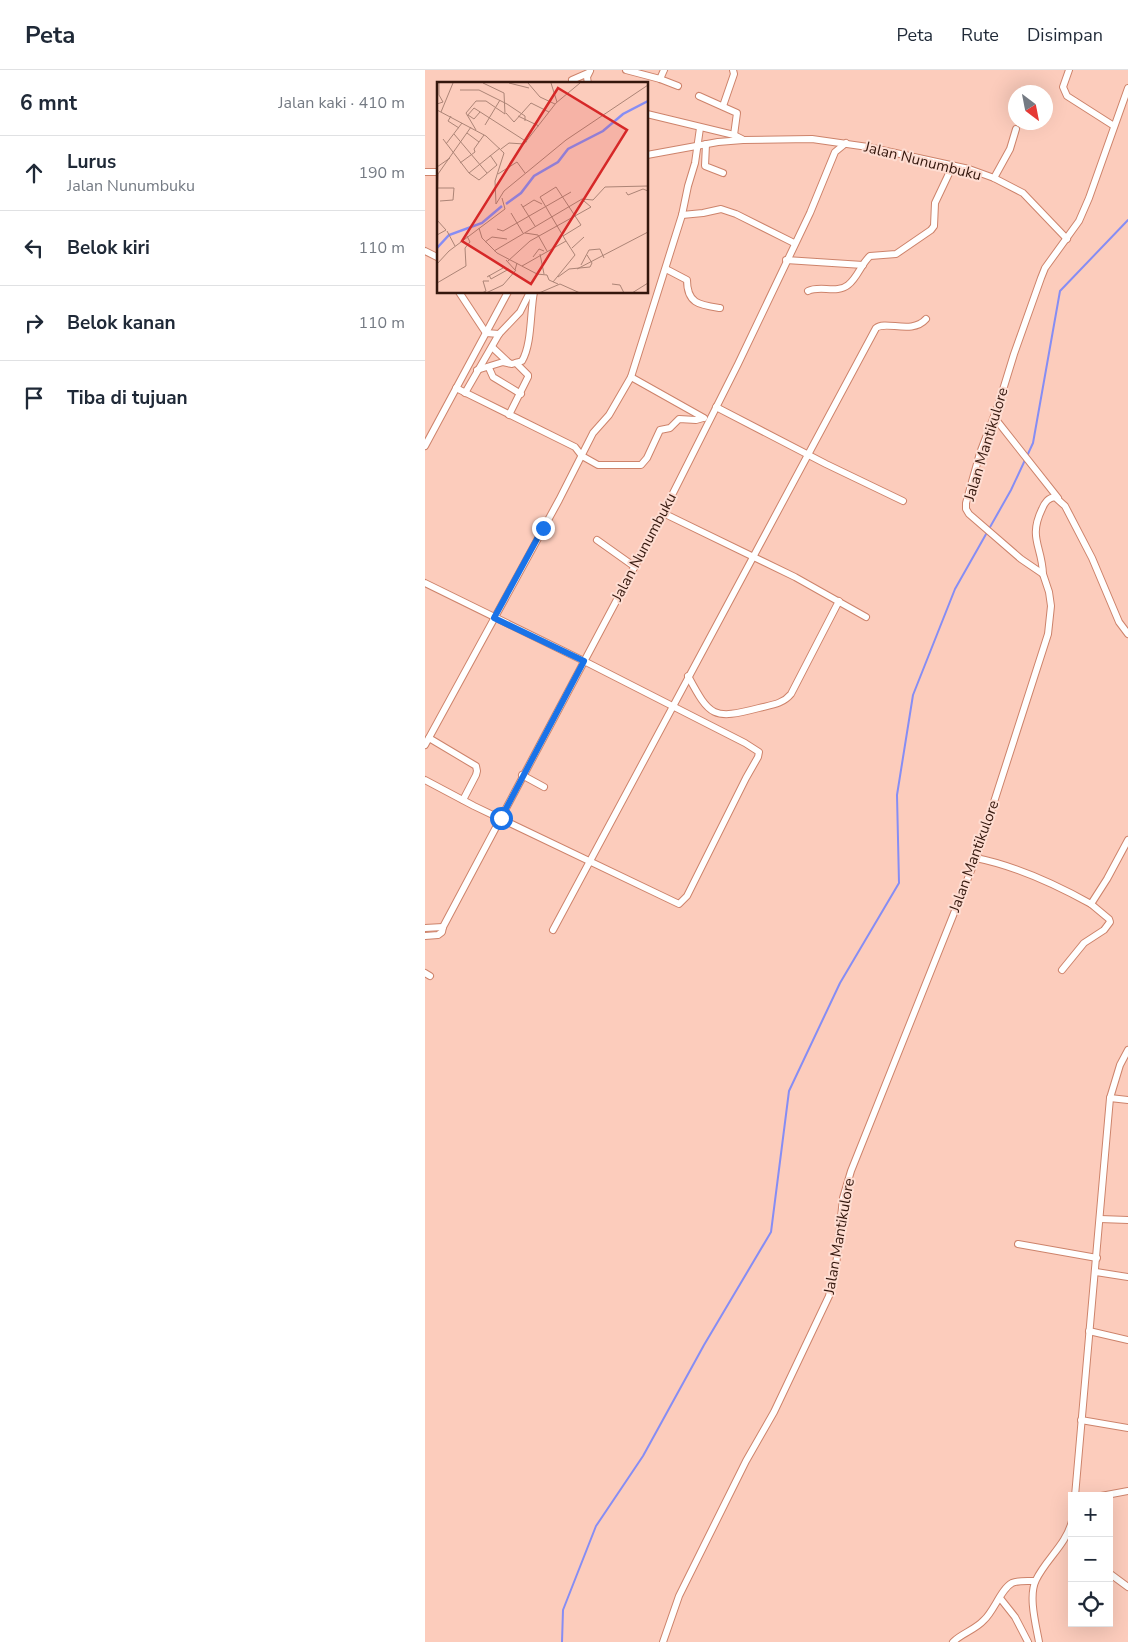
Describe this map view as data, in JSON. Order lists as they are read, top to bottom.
{
  "streets": {
    "street": ["Jalan Nunumbuku", "Jalan Mantikulore"]
  },
  "crossings": [
    ["Jalan Nunumbuku", "Jalan Mantikulore"]
  ],
  "north": "bottom right",
  "page": {
    "header": "Peta",
    "nav": ["Peta", "Rute", "Disimpan"],
    "heading": ["6 mnt", "Jalan kaki · 410 m"],
    "list": [
      ["Lurus", "Jalan Nunumbuku", "190 m"],
      ["Belok kiri", "110 m"],
      ["Belok kanan", "110 m"],
      "Tiba di tujuan"
    ],
    "map_buttons": ["+", "−"]
  }
}
